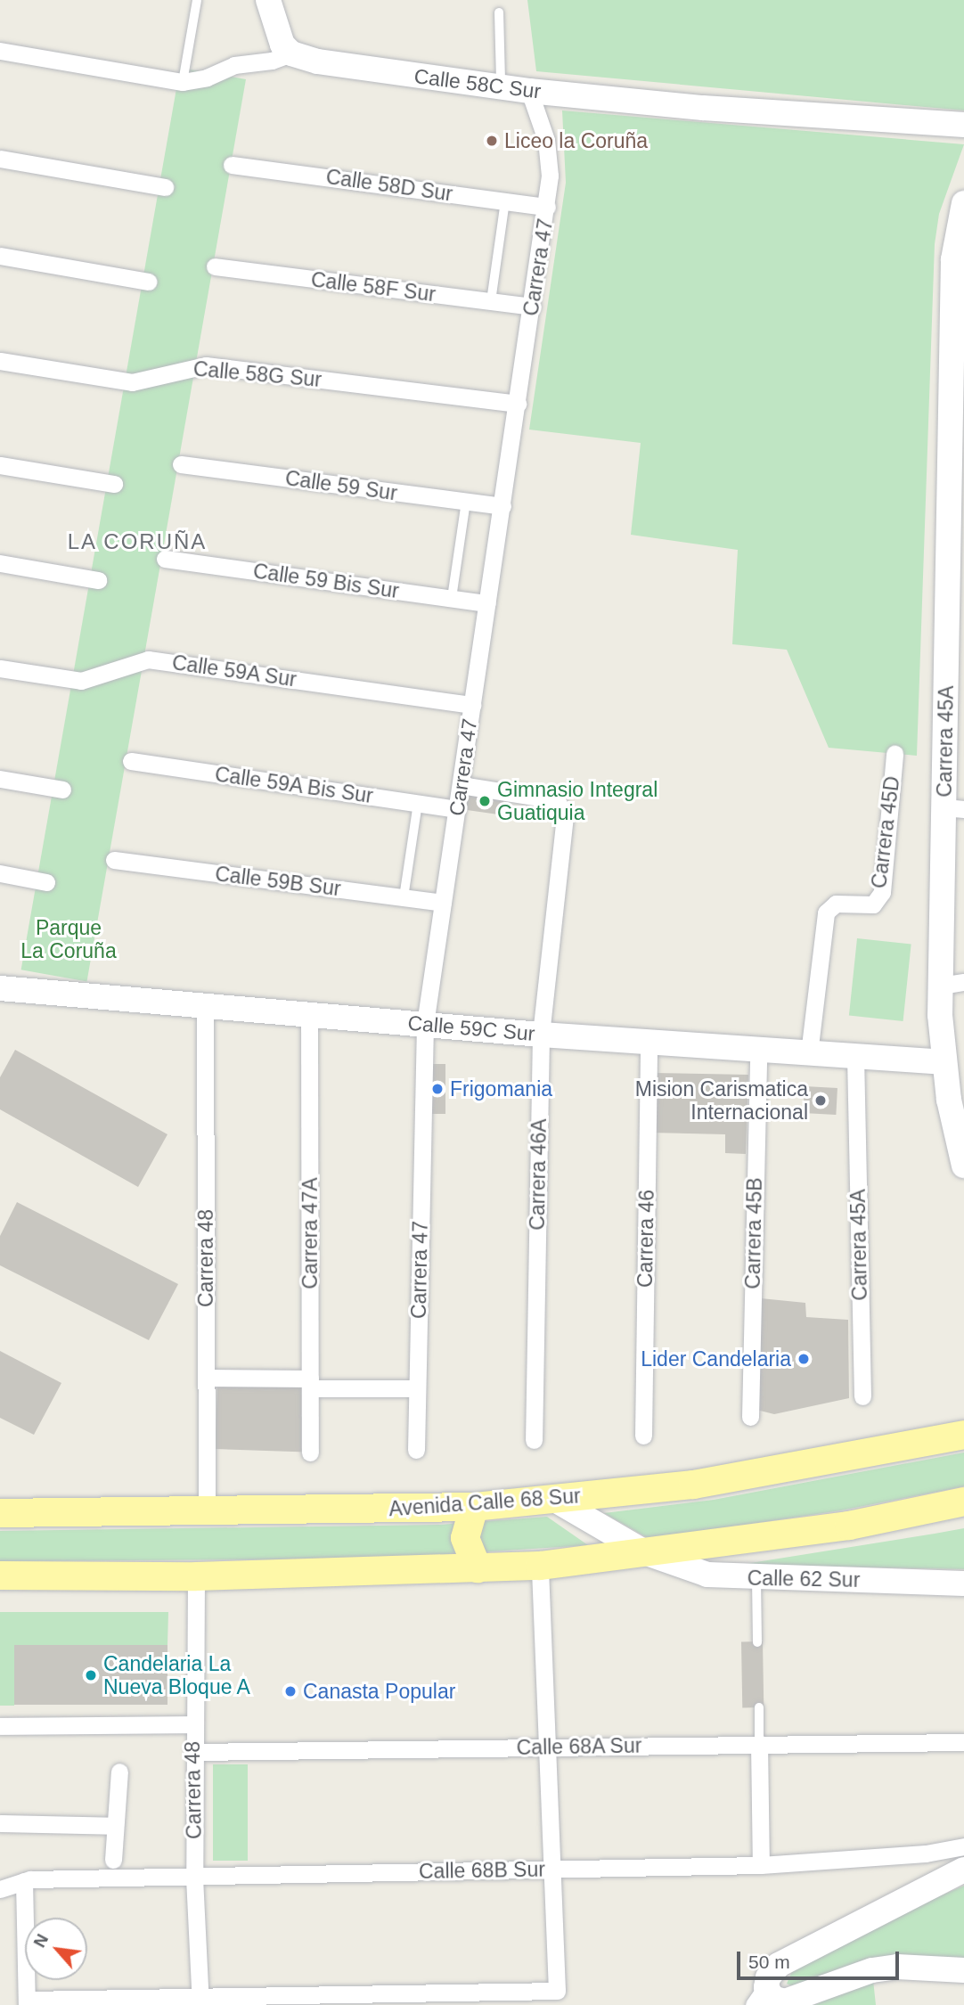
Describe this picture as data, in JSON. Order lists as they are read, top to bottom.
{
  "streets": {
    "main road": ["Avenida Calle 68 Sur"],
    "street": [
      "Calle 58C Sur",
      "Calle 58D Sur",
      "Carrera 47",
      "Calle 58F Sur",
      "Calle 58G Sur",
      "Calle 59 Sur",
      "Calle 59 Bis Sur",
      "Calle 59A Sur",
      "Carrera 45A",
      "Calle 59A Bis Sur",
      "Carrera 45D",
      "Calle 59B Sur",
      "Calle 59C Sur",
      "Carrera 46A",
      "Carrera 47A",
      "Carrera 45B",
      "Carrera 46",
      "Carrera 48",
      "Calle 62 Sur",
      "Calle 68A Sur",
      "Calle 68B Sur"
    ]
  },
  "crossings": [
    ["Calle 58C Sur", "Carrera 47"],
    ["Calle 58D Sur", "Carrera 47"],
    ["Carrera 47", "Calle 58F Sur"],
    ["Carrera 47", "Calle 58G Sur"],
    ["Carrera 47", "Calle 59 Sur"],
    ["Carrera 47", "Calle 59 Bis Sur"],
    ["Carrera 47", "Calle 59A Sur"],
    ["Carrera 47", "Calle 59A Bis Sur"],
    ["Carrera 47", "Calle 59B Sur"],
    ["Carrera 47", "Calle 59C Sur"],
    ["Carrera 47", "Carrera 46A"],
    ["Carrera 45A", "Calle 59C Sur"],
    ["Carrera 45D", "Calle 59C Sur"],
    ["Calle 59C Sur", "Carrera 46A"],
    ["Calle 59C Sur", "Carrera 47A"],
    ["Calle 59C Sur", "Carrera 45B"],
    ["Calle 59C Sur", "Carrera 46"],
    ["Calle 59C Sur", "Carrera 48"],
    ["Carrera 48", "Avenida Calle 68 Sur"],
    ["Carrera 48", "Calle 68A Sur"],
    ["Carrera 48", "Calle 68B Sur"],
    ["Avenida Calle 68 Sur", "Calle 62 Sur"]
  ],
  "districts": ["LA CORUÑA"],
  "parks": ["Parque La Coruña"],
  "places": [
    "Liceo la Coruña",
    "Gimnasio Integral Guatiquia",
    "Frigomania",
    "Mision Carismatica Internacional",
    "Lider Candelaria",
    "Candelaria La Nueva Bloque A",
    "Canasta Popular"
  ],
  "scale_bar": "50 m",
  "north": "top left"
}
